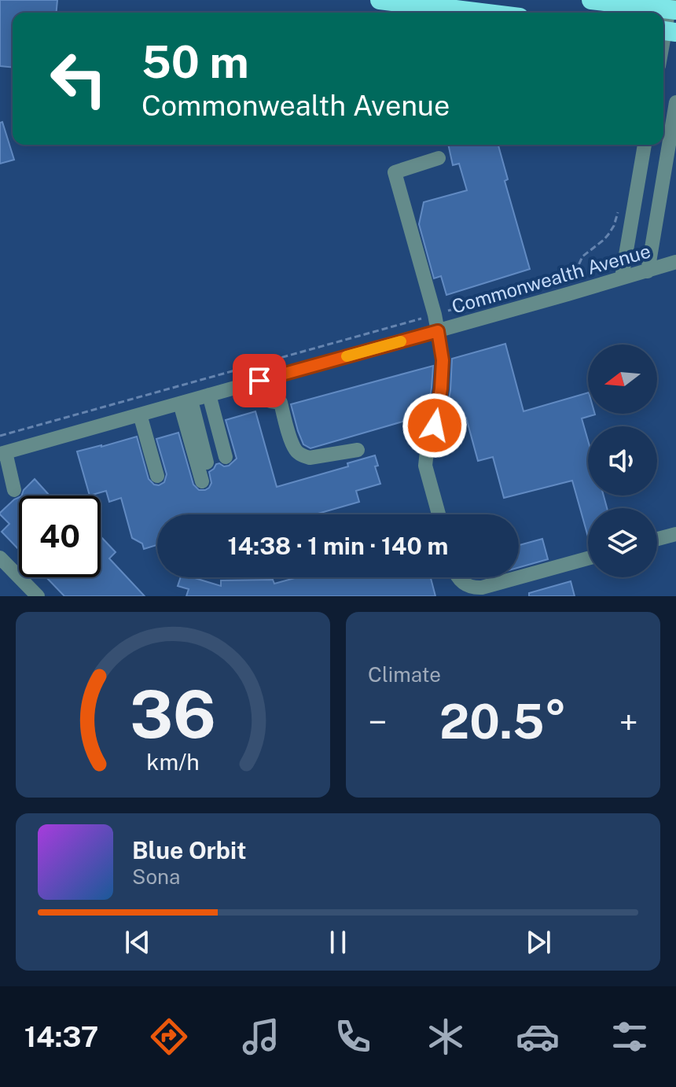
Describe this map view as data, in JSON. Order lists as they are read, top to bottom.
{
  "streets": {
    "street": ["Commonwealth Avenue"]
  },
  "north": "left",
  "page": {
    "turn": ["50 m", "Commonwealth Avenue"],
    "limit": "40",
    "trip": "14:38 · 1 min · 140 m",
    "tile": "Climate",
    "heat": ["−", "20.5°", "+"],
    "song": ["Blue Orbit", "Sona"],
    "tabs": "14:37",
    "gauge": ["36", "km/h"]
  }
}
